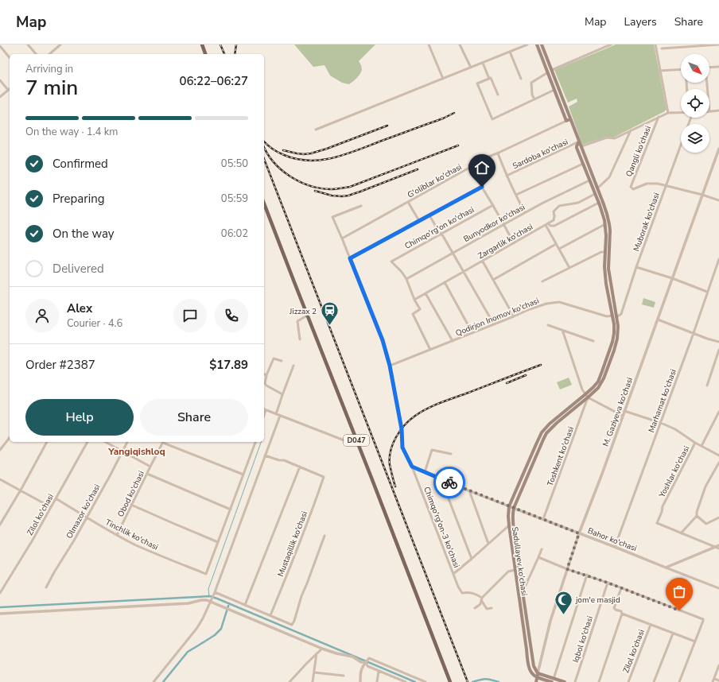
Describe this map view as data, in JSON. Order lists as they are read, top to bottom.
{
  "streets": {
    "main road": ["M. Gaziyeva ko'chasi", "D047", "Sadullayev ko'chasi"],
    "street": [
      "Qangli ko'chasi",
      "Sardoba ko'chasi",
      "G'oliblar ko'chasi",
      "Muborak ko'chasi",
      "Bunyodkor ko'chasi",
      "Chimqo'rg'on ko'chasi",
      "Zargarlik ko'chasi",
      "Qodirjon Inomov ko'chasi",
      "Marhamat ko'chasi",
      "Toshkent ko'chasi",
      "Yoshlar ko'chasi",
      "Obod ko'chasi",
      "Olmazor ko'chasi",
      "Zilol ko'chasi",
      "Chimqo'rg'on-3 ko'chasi",
      "Tinchlik ko'chasi",
      "Bahor ko'chasi",
      "Mustaqillik ko'chasi",
      "Iqbol ko'chasi"
    ]
  },
  "crossings": [
    ["Qangli ko'chasi", "Muborak ko'chasi"],
    ["Qangli ko'chasi", "Sadullayev ko'chasi"],
    ["Sardoba ko'chasi", "Sadullayev ko'chasi"],
    ["G'oliblar ko'chasi", "Chimqo'rg'on-3 ko'chasi"],
    ["Muborak ko'chasi", "Sadullayev ko'chasi"],
    ["Bunyodkor ko'chasi", "Chimqo'rg'on ko'chasi"],
    ["Qodirjon Inomov ko'chasi", "Chimqo'rg'on-3 ko'chasi"],
    ["Marhamat ko'chasi", "Bahor ko'chasi"],
    ["M. Gaziyeva ko'chasi", "Bahor ko'chasi"],
    ["M. Gaziyeva ko'chasi", "Sadullayev ko'chasi"],
    ["Toshkent ko'chasi", "Bahor ko'chasi"],
    ["Toshkent ko'chasi", "Sadullayev ko'chasi"],
    ["Obod ko'chasi", "Tinchlik ko'chasi"],
    ["Olmazor ko'chasi", "Tinchlik ko'chasi"],
    ["Zilol ko'chasi", "Tinchlik ko'chasi"],
    ["Chimqo'rg'on-3 ko'chasi", "Bahor ko'chasi"],
    ["Bahor ko'chasi", "Sadullayev ko'chasi"]
  ],
  "districts": ["Yangiqishloq"],
  "places": {
    "station": ["Jizzax 2"],
    "mosque": ["jom'e masjid"]
  },
  "north": "bottom right",
  "page": {
    "header": "Map",
    "nav": ["Map", "Layers", "Share"],
    "heading": ["7 min", "Arriving in", "06:22–06:27"],
    "panel": [
      "Alex",
      "Courier · 4.6",
      "Order #2387",
      "$17.89"
    ],
    "bar": "On the way · 1.4 km",
    "list": [
      ["Confirmed", "05:50"],
      ["Preparing", "05:59"],
      ["On the way", "06:02"],
      "Delivered"
    ],
    "buttons": ["Help", "Share"]
  }
}
